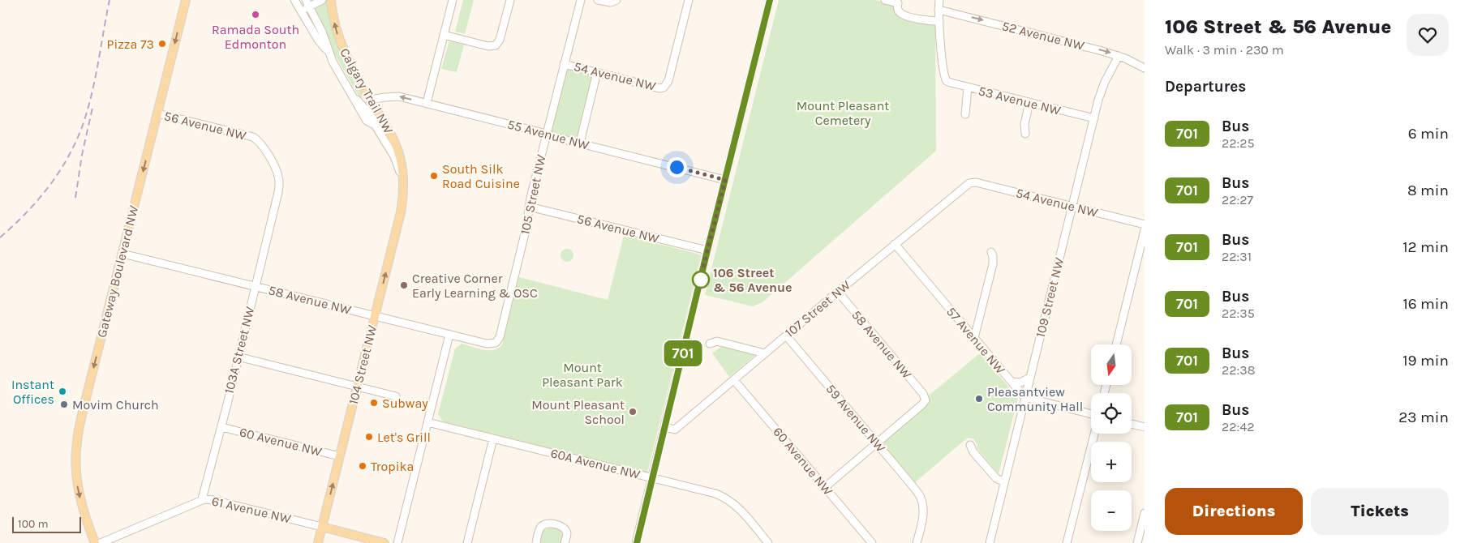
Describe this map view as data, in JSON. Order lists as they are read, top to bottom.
{
  "streets": {
    "main road": [
      "Calgary Trail NW",
      "Gateway Boulevard NW",
      "104 Street NW",
      "61 Avenue NW"
    ],
    "street": [
      "52 Avenue NW",
      "54 Avenue NW",
      "53 Avenue NW",
      "56 Avenue NW",
      "55 Avenue NW",
      "105 Street NW",
      "109 Street NW",
      "58 Avenue NW",
      "107 Street NW",
      "57 Avenue NW",
      "103A Street NW",
      "59 Avenue NW",
      "60 Avenue NW",
      "60A Avenue NW"
    ]
  },
  "crossings": [
    ["52 Avenue NW", "109 Street NW"],
    ["54 Avenue NW", "105 Street NW"],
    ["54 Avenue NW", "109 Street NW"],
    ["54 Avenue NW", "107 Street NW"],
    ["Calgary Trail NW", "55 Avenue NW"],
    ["Calgary Trail NW", "104 Street NW"],
    ["53 Avenue NW", "109 Street NW"],
    ["56 Avenue NW", "105 Street NW"],
    ["56 Avenue NW", "Gateway Boulevard NW"],
    ["56 Avenue NW", "103A Street NW"],
    ["55 Avenue NW", "105 Street NW"],
    ["105 Street NW", "58 Avenue NW"],
    ["Gateway Boulevard NW", "58 Avenue NW"],
    ["109 Street NW", "57 Avenue NW"],
    ["58 Avenue NW", "107 Street NW"],
    ["58 Avenue NW", "103A Street NW"],
    ["58 Avenue NW", "104 Street NW"],
    ["58 Avenue NW", "59 Avenue NW"],
    ["107 Street NW", "57 Avenue NW"],
    ["107 Street NW", "59 Avenue NW"],
    ["107 Street NW", "60 Avenue NW"],
    ["103A Street NW", "60 Avenue NW"],
    ["103A Street NW", "61 Avenue NW"],
    ["104 Street NW", "60 Avenue NW"],
    ["104 Street NW", "61 Avenue NW"]
  ],
  "one_way": ["52 Avenue NW", "Gateway Boulevard NW", "104 Street NW"],
  "parks": ["Mount Pleasant Cemetery", "Mount Pleasant Park"],
  "places": [
    "Ramada South Edmonton",
    "Pizza 73",
    "South Silk Road Cuisine",
    "106 Street & 56 Avenue",
    "Creative Corner Early Learning & OSC",
    "Instant Offices",
    "Pleasantview Community Hall",
    "Subway",
    "Movim Church",
    "Mount Pleasant School",
    "Let's Grill",
    "Tropika"
  ],
  "lines": ["bus line 701"],
  "scale_bar": "100 m",
  "north": "bottom",
  "page": {
    "on_map": "701",
    "heading": [
      ["106 Street & 56 Avenue", "Walk · 3 min · 230 m"],
      "Departures"
    ],
    "list": [
      {
        "mark": "701",
        "name": "Bus",
        "note": "22:25",
        "value": "6 min"
      },
      {
        "mark": "701",
        "name": "Bus",
        "note": "22:27",
        "value": "8 min"
      },
      {
        "mark": "701",
        "name": "Bus",
        "note": "22:31",
        "value": "12 min"
      },
      {
        "mark": "701",
        "name": "Bus",
        "note": "22:35",
        "value": "16 min"
      },
      {
        "mark": "701",
        "name": "Bus",
        "note": "22:38",
        "value": "19 min"
      },
      {
        "mark": "701",
        "name": "Bus",
        "note": "22:42",
        "value": "23 min"
      }
    ],
    "map_buttons": ["+", "−"],
    "buttons": ["Directions", "Tickets"],
    "scale": "100 m"
  }
}
